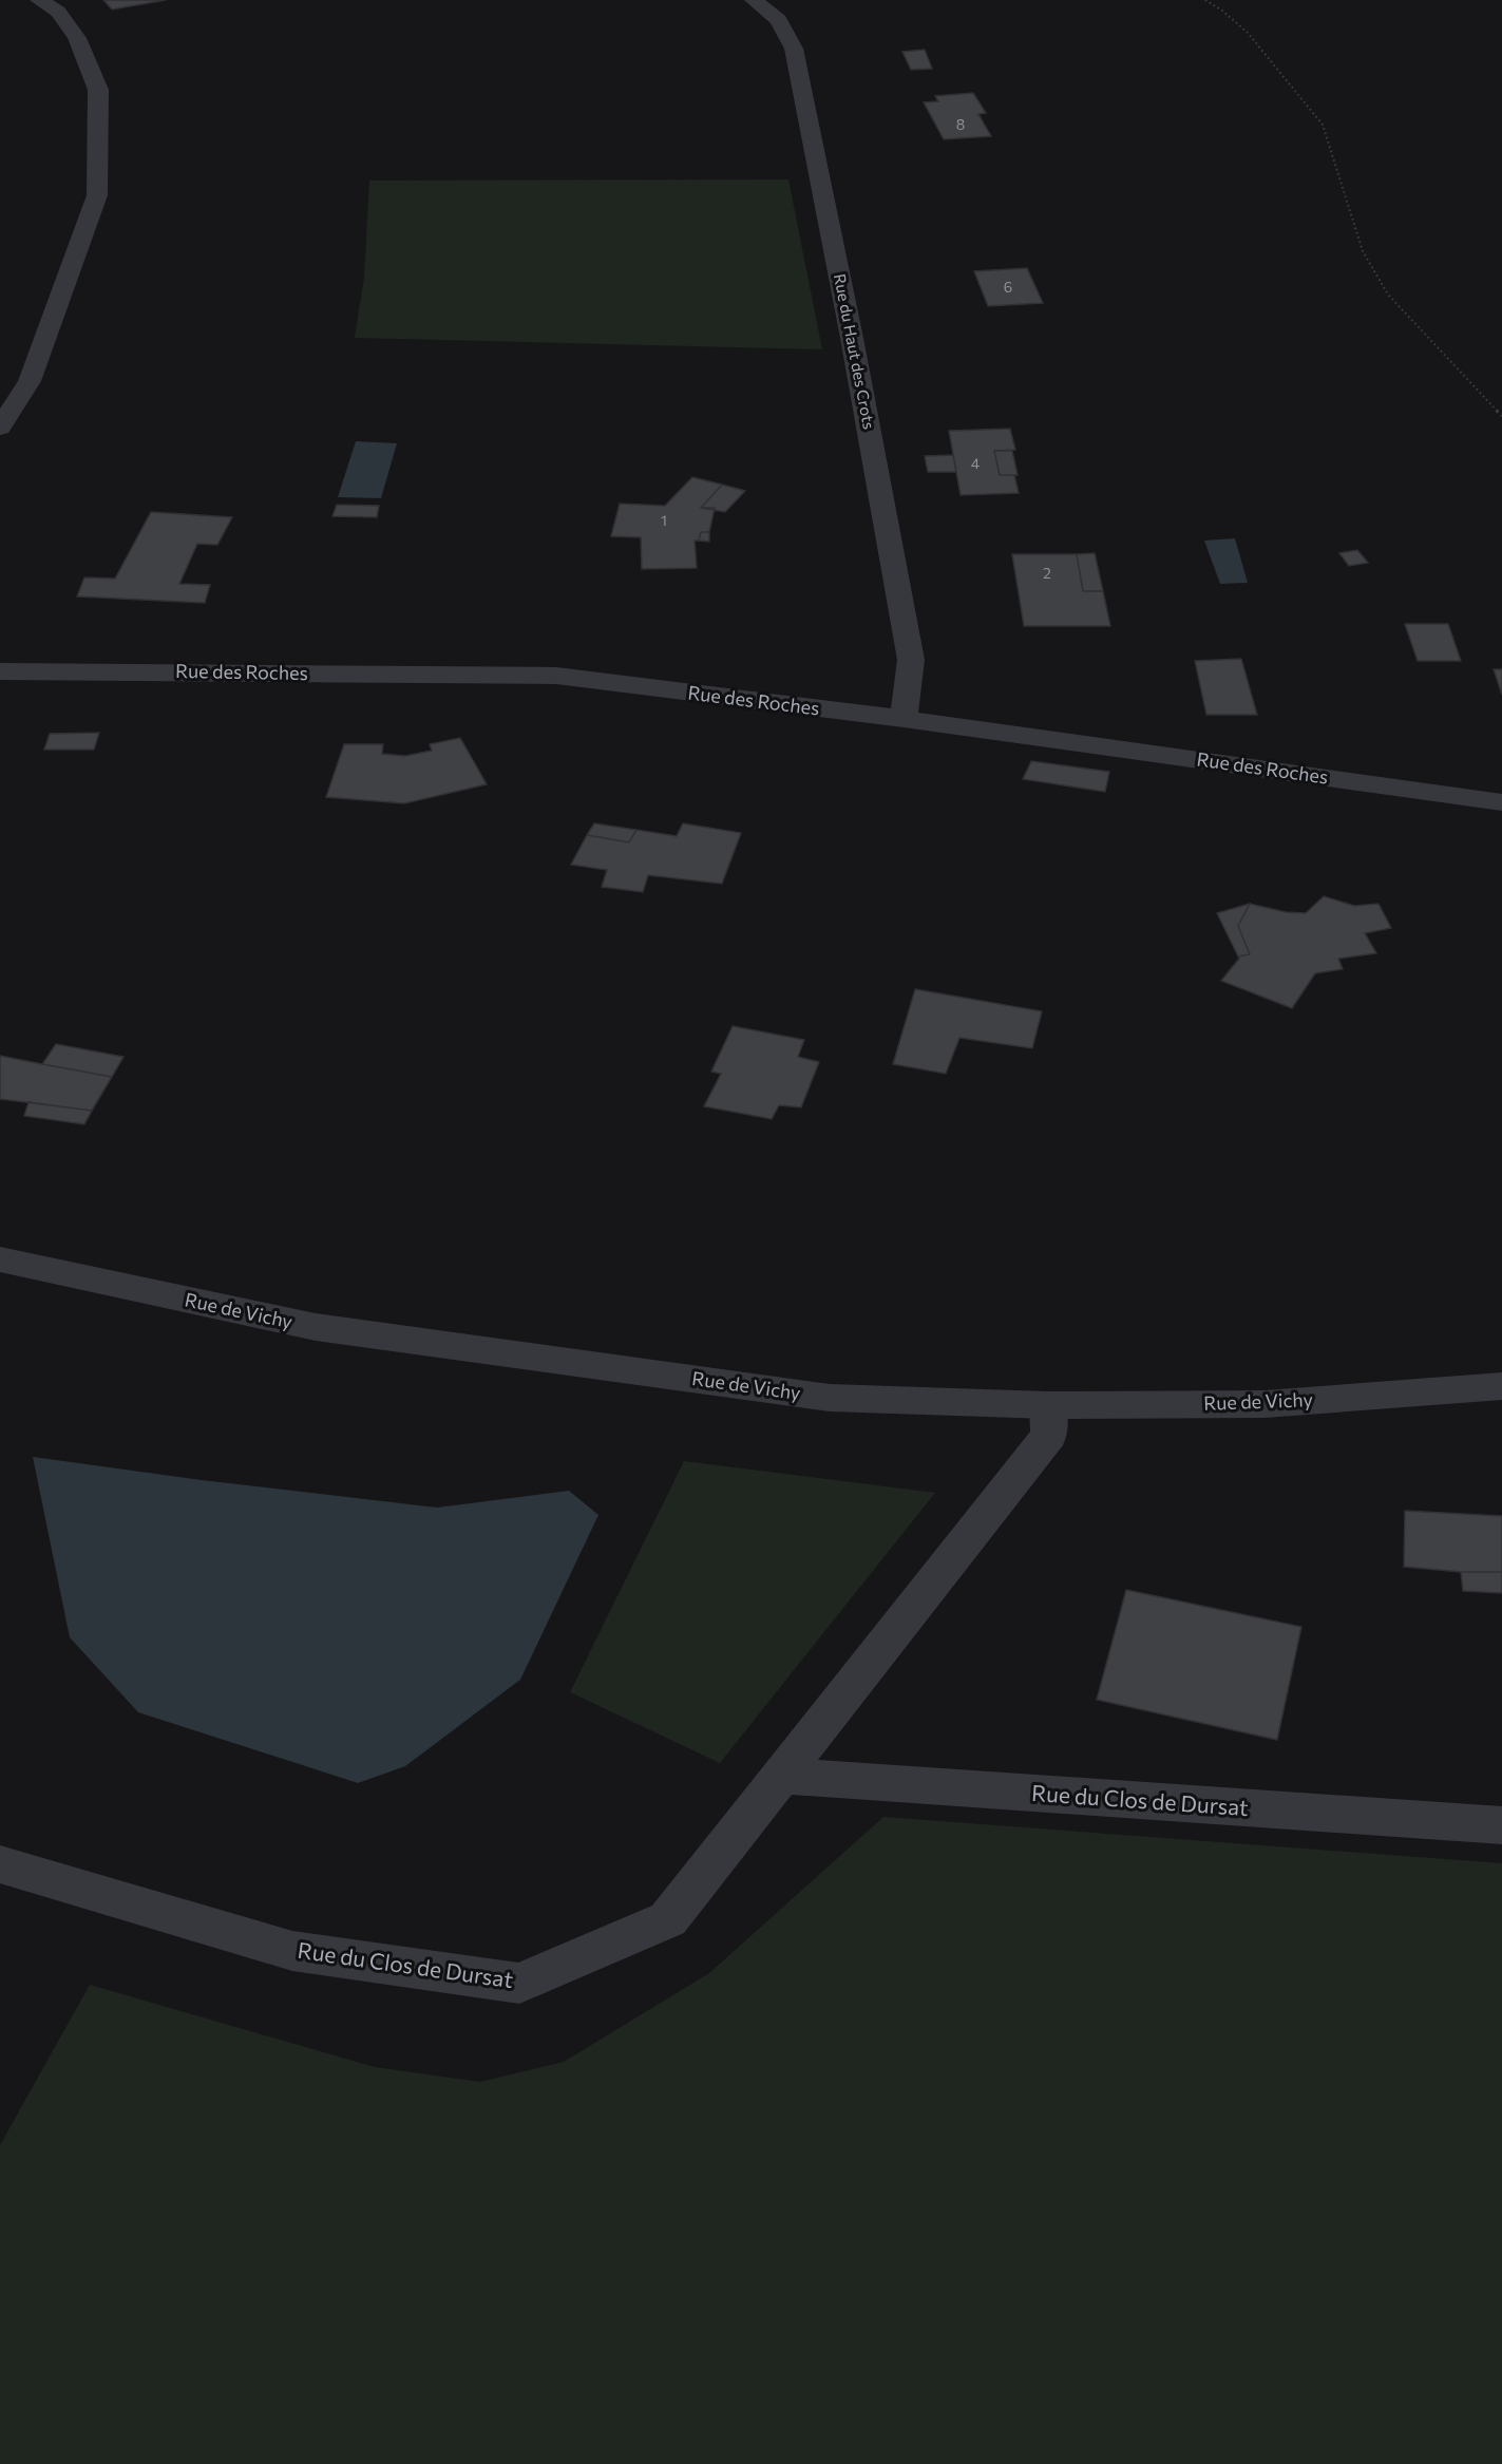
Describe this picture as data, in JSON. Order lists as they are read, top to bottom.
{
  "streets": {
    "street": [
      "Rue du Haut des Crots",
      "Rue des Roches",
      "Rue de Vichy",
      "Rue du Clos de Dursat"
    ]
  },
  "crossings": [
    ["Rue du Haut des Crots", "Rue des Roches"],
    ["Rue de Vichy", "Rue du Clos de Dursat"]
  ],
  "house_numbers": [
    "8",
    "6",
    "4",
    "1",
    "2"
  ]
}
